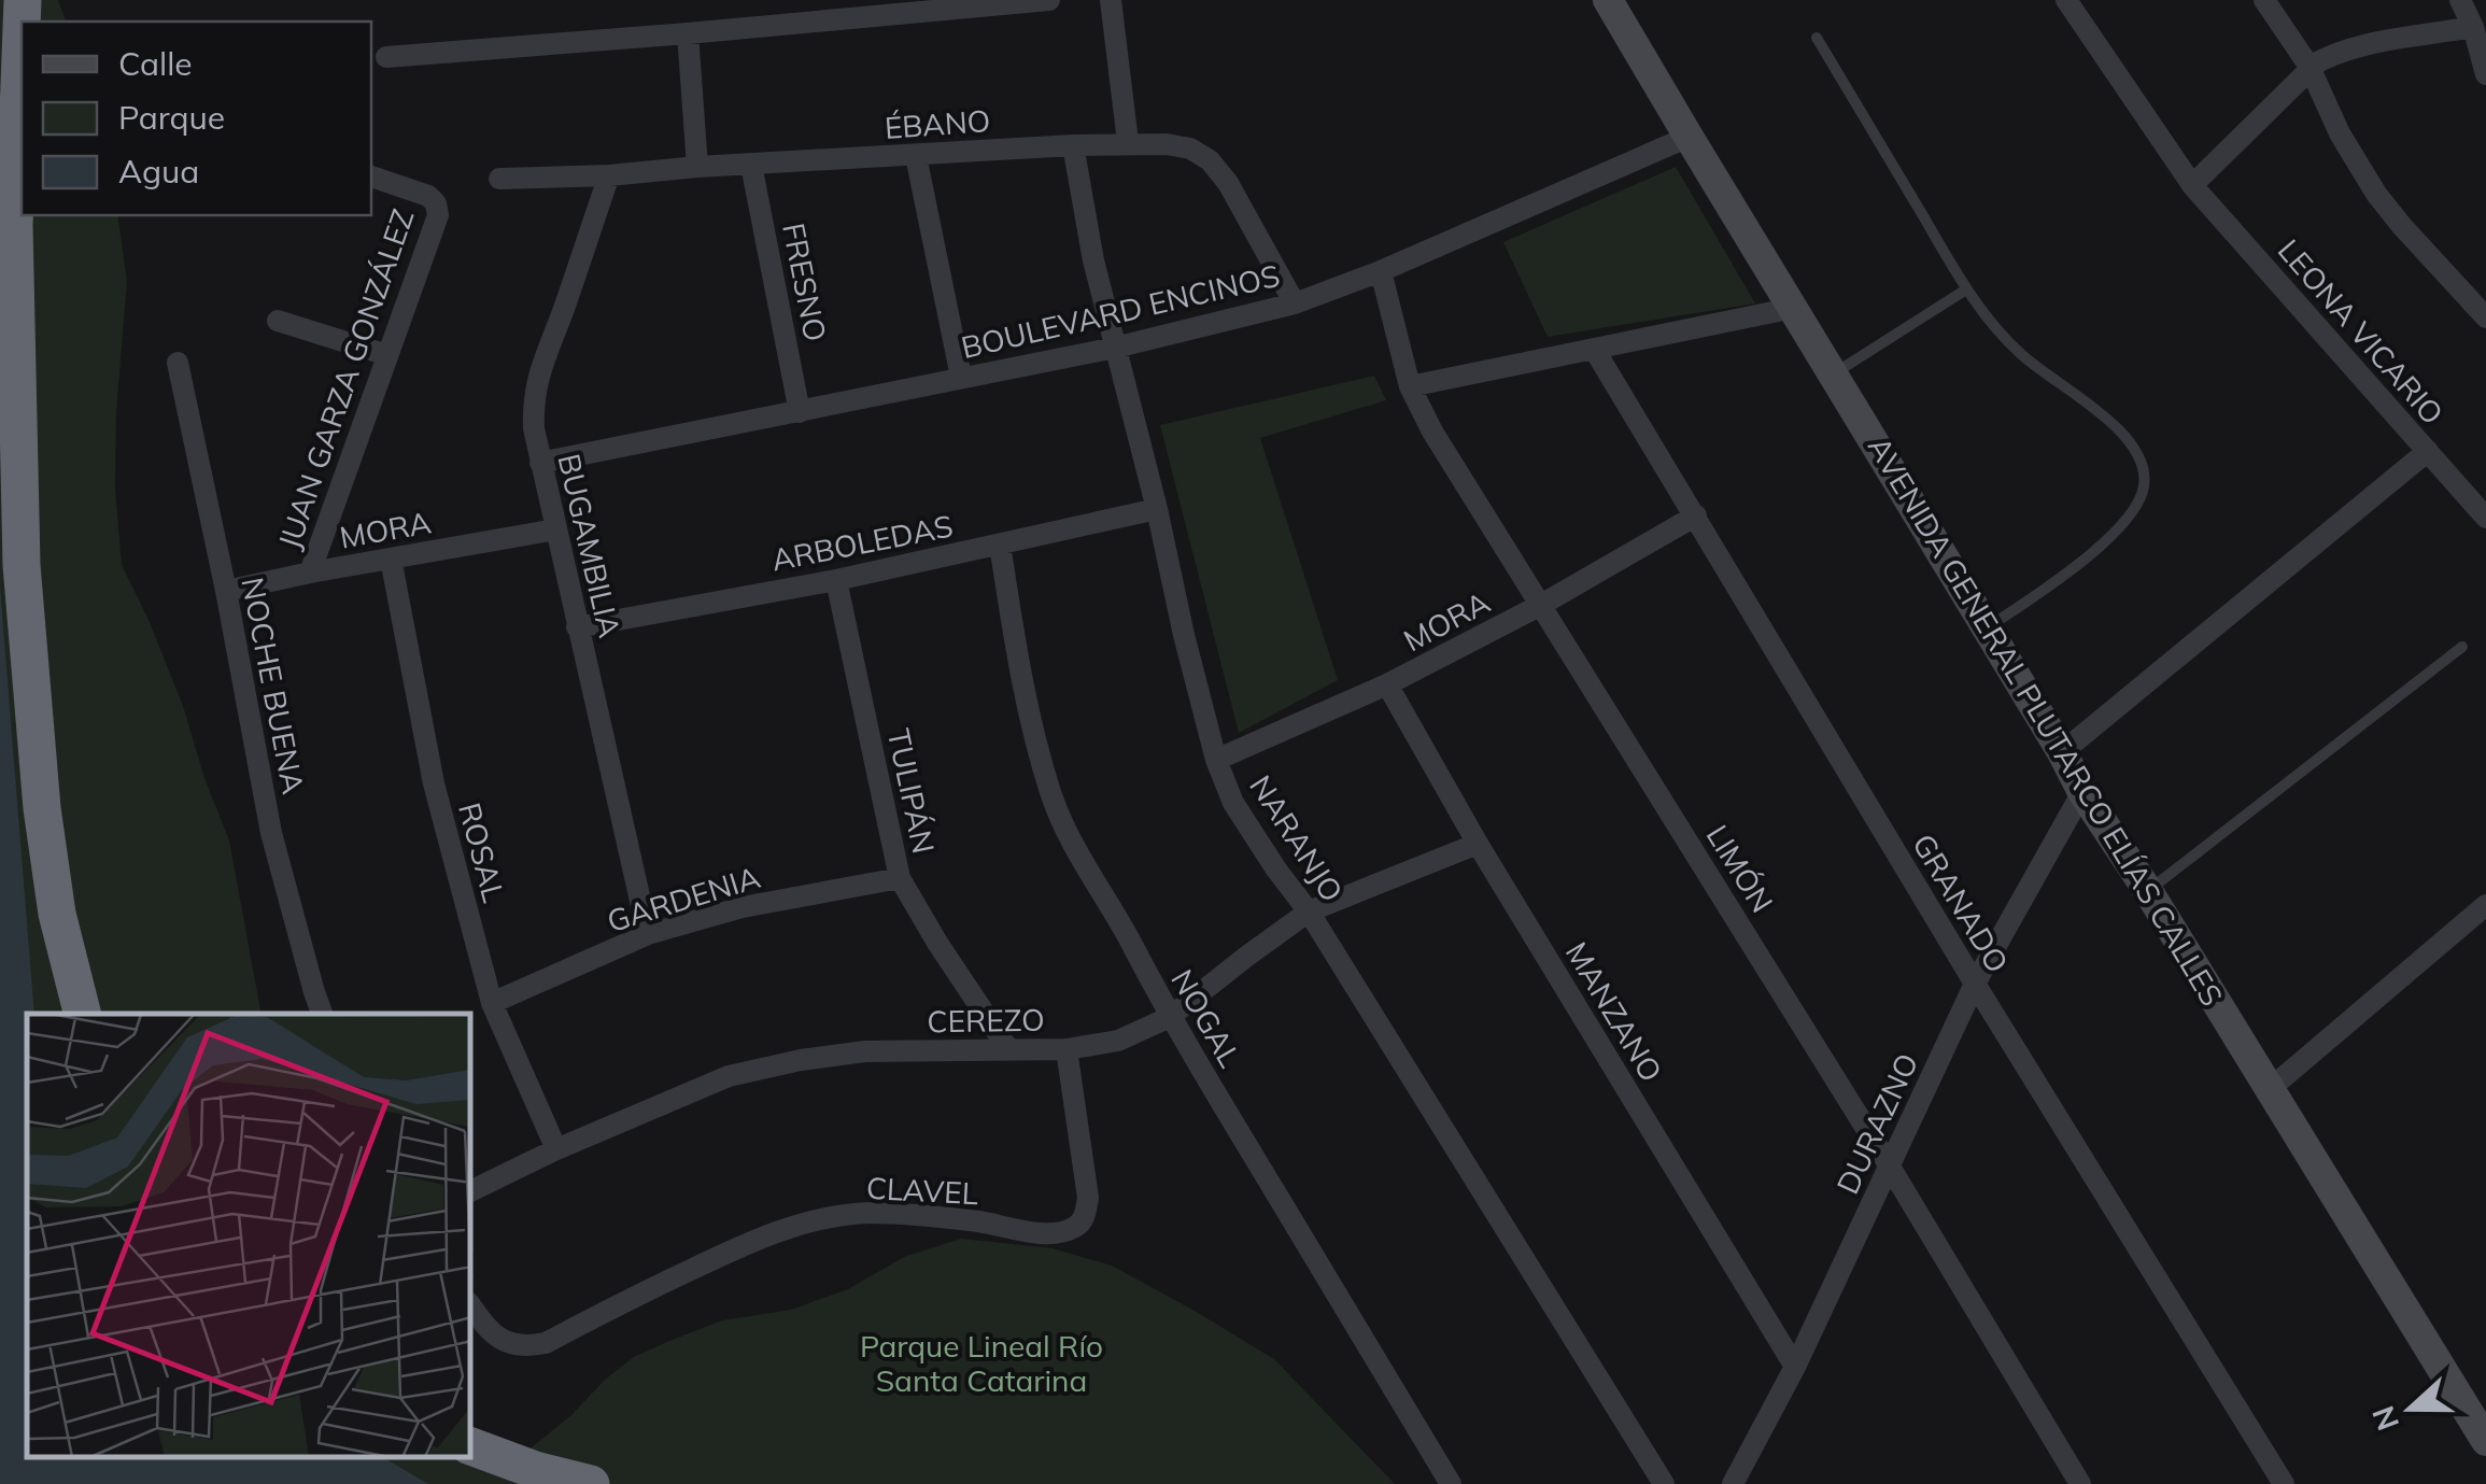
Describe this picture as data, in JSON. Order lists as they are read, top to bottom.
{
  "streets": {
    "street": [
      "ÉBANO",
      "FRESNO",
      "BOULEVARD ENCINOS",
      "LEONA VICARIO",
      "JUAN GARZA GONZÁLEZ",
      "MORA",
      "ARBOLEDAS",
      "BUGAMBILIA",
      "NOCHE BUENA",
      "AVENIDA GENERAL PLUTARCO ELÍAS CALLES",
      "TULIPÁN",
      "NARANJO",
      "ROSAL",
      "LIMÓN",
      "GARDENIA",
      "GRANADO",
      "MANZANO",
      "NOGAL",
      "CEREZO",
      "DURAZNO",
      "CLAVEL"
    ]
  },
  "crossings": [
    ["ÉBANO", "FRESNO"],
    ["ÉBANO", "BOULEVARD ENCINOS"],
    ["ÉBANO", "BUGAMBILIA"],
    ["ÉBANO", "NARANJO"],
    ["FRESNO", "BOULEVARD ENCINOS"],
    ["BOULEVARD ENCINOS", "BUGAMBILIA"],
    ["BOULEVARD ENCINOS", "AVENIDA GENERAL PLUTARCO ELÍAS CALLES"],
    ["BOULEVARD ENCINOS", "NARANJO"],
    ["BOULEVARD ENCINOS", "LIMÓN"],
    ["JUAN GARZA GONZÁLEZ", "MORA"],
    ["MORA", "BUGAMBILIA"],
    ["MORA", "NOCHE BUENA"],
    ["MORA", "NARANJO"],
    ["MORA", "ROSAL"],
    ["MORA", "LIMÓN"],
    ["MORA", "GRANADO"],
    ["MORA", "MANZANO"],
    ["ARBOLEDAS", "BUGAMBILIA"],
    ["ARBOLEDAS", "TULIPÁN"],
    ["ARBOLEDAS", "NARANJO"],
    ["ARBOLEDAS", "NOGAL"],
    ["BUGAMBILIA", "GARDENIA"],
    ["AVENIDA GENERAL PLUTARCO ELÍAS CALLES", "DURAZNO"],
    ["TULIPÁN", "GARDENIA"],
    ["TULIPÁN", "CEREZO"],
    ["NARANJO", "CEREZO"],
    ["ROSAL", "GARDENIA"],
    ["ROSAL", "CEREZO"],
    ["LIMÓN", "DURAZNO"],
    ["GRANADO", "DURAZNO"],
    ["MANZANO", "CEREZO"],
    ["MANZANO", "DURAZNO"],
    ["NOGAL", "CEREZO"],
    ["CEREZO", "CLAVEL"]
  ],
  "parks": ["Parque Lineal Río Santa Catarina"],
  "legend": ["Calle", "Parque", "Agua"],
  "north": "left"
}
